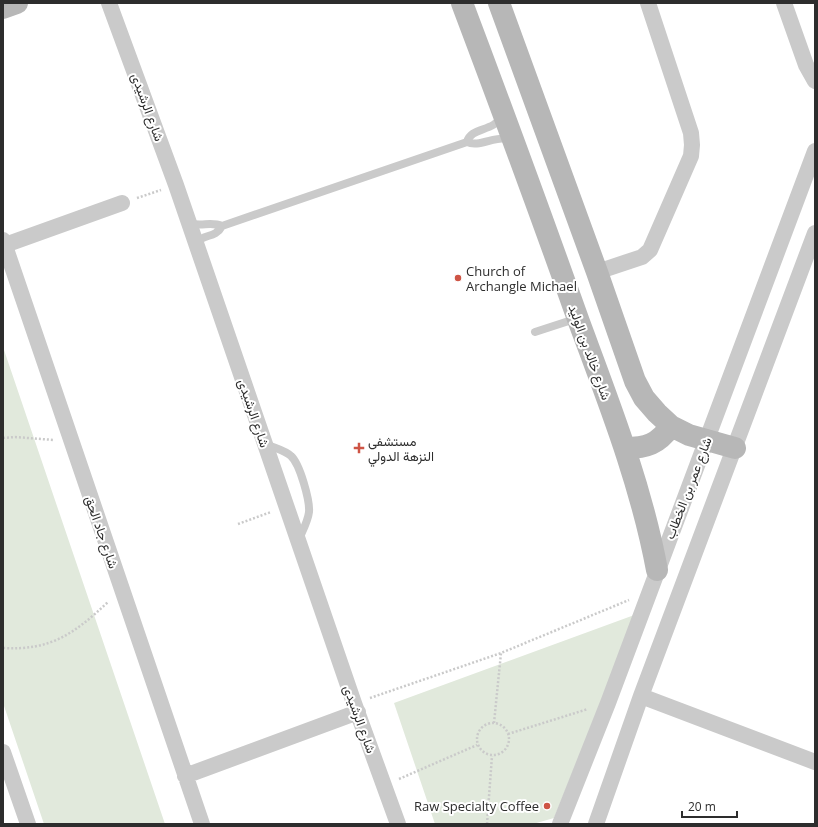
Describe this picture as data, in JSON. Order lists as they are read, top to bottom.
{
  "streets": {
    "street": [
      "شارع الرشيدى",
      "شارع خالد بن الوليد",
      "شارع عمر بن الخطاب",
      "شارع جاد الحق"
    ]
  },
  "crossings": [
    ["شارع خالد بن الوليد", "شارع عمر بن الخطاب"]
  ],
  "places": {
    "other": ["Church of Archangle Michael", "Raw Specialty Coffee"],
    "health": ["مستشفى النزهة الدولي"]
  },
  "scale_bar": "20 m"
}
